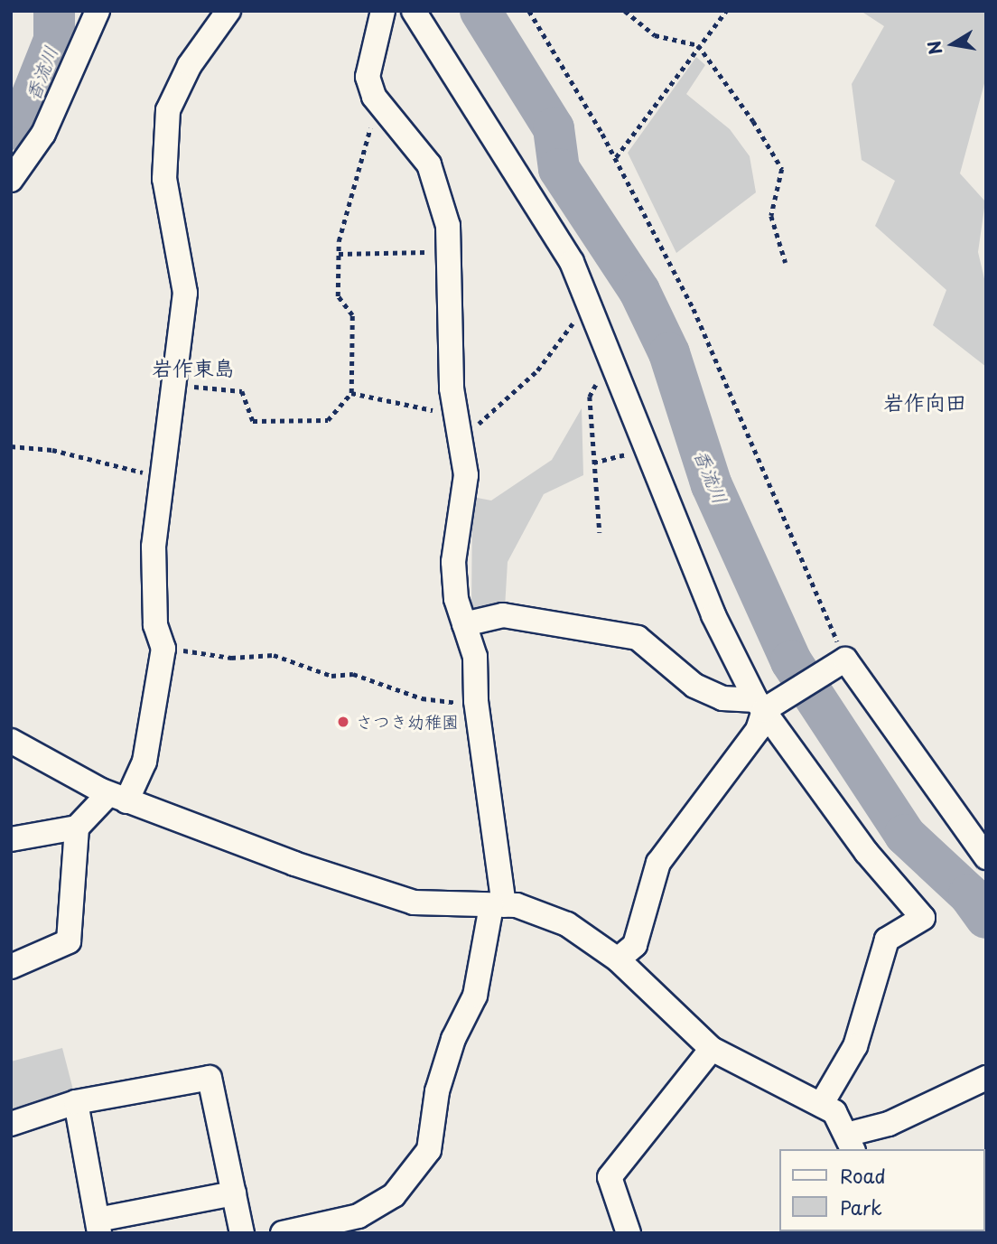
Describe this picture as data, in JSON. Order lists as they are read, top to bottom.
{
  "districts": ["岩作東島", "岩作向田"],
  "water": ["香流川"],
  "places": ["さつき幼稚園"],
  "legend": ["Road", "Park"],
  "north": "left"
}
